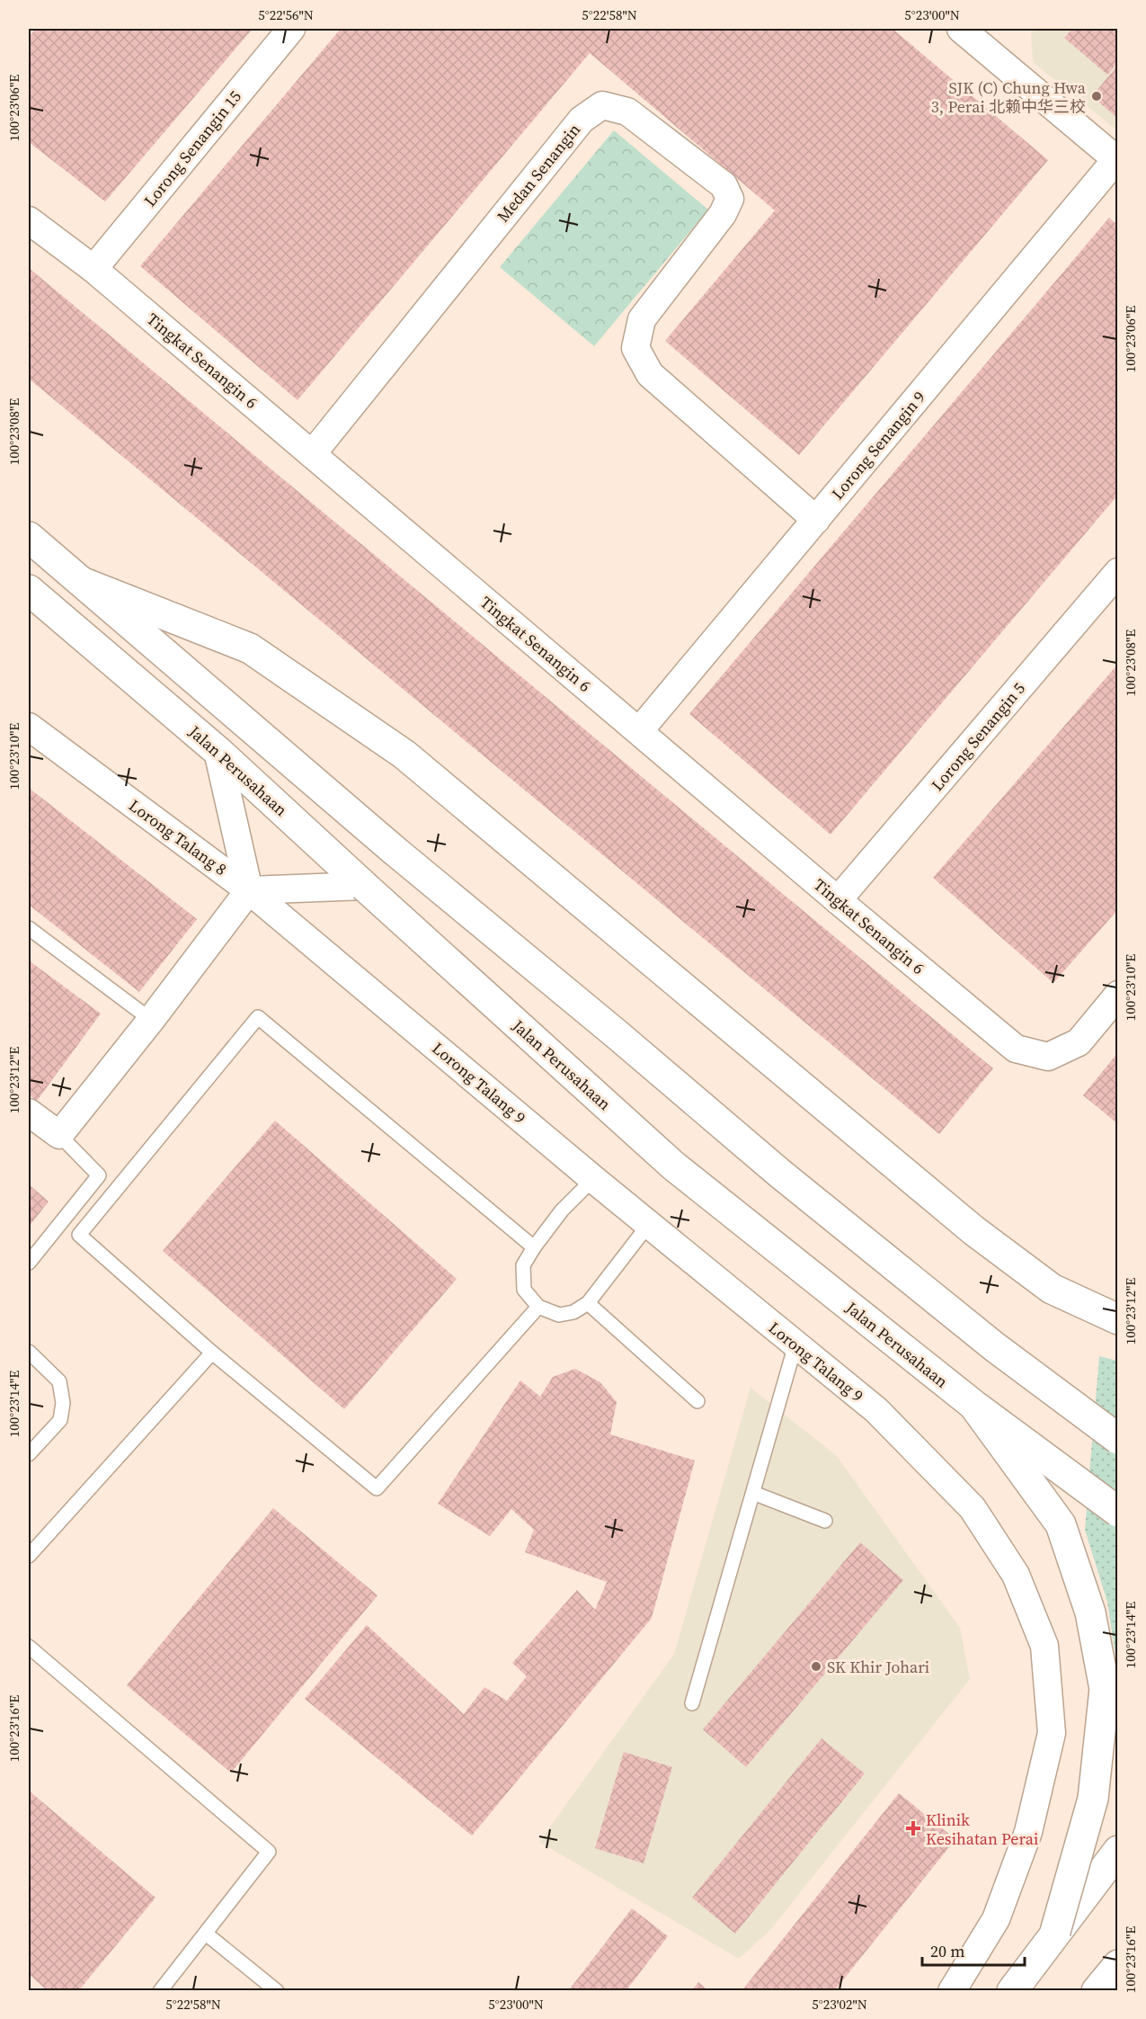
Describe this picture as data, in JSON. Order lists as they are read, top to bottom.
{
  "streets": {
    "main road": ["Jalan Perusahaan"],
    "street": [
      "Lorong Senangin 15",
      "Medan Senangin",
      "Tingkat Senangin 6",
      "Lorong Senangin 9",
      "Lorong Senangin 5",
      "Lorong Talang 8",
      "Lorong Talang 9"
    ]
  },
  "crossings": [
    ["Lorong Senangin 15", "Tingkat Senangin 6"],
    ["Medan Senangin", "Tingkat Senangin 6"],
    ["Medan Senangin", "Lorong Senangin 9"],
    ["Tingkat Senangin 6", "Lorong Senangin 9"],
    ["Tingkat Senangin 6", "Lorong Senangin 5"],
    ["Lorong Talang 8", "Lorong Talang 9"]
  ],
  "places": {
    "other": ["SJK (C) Chung Hwa 3, Perai 北赖中华三校", "SK Khir Johari"],
    "health": ["Klinik Kesihatan Perai"]
  },
  "scale_bar": "20 m",
  "coordinates": [
    "5°22'56\"N",
    "5°22'58\"N",
    "5°23'00\"N",
    "100°23'06\"E",
    "100°23'08\"E",
    "100°23'10\"E",
    "100°23'12\"E",
    "100°23'14\"E",
    "100°23'16\"E",
    "5°23'02\"N"
  ]
}
